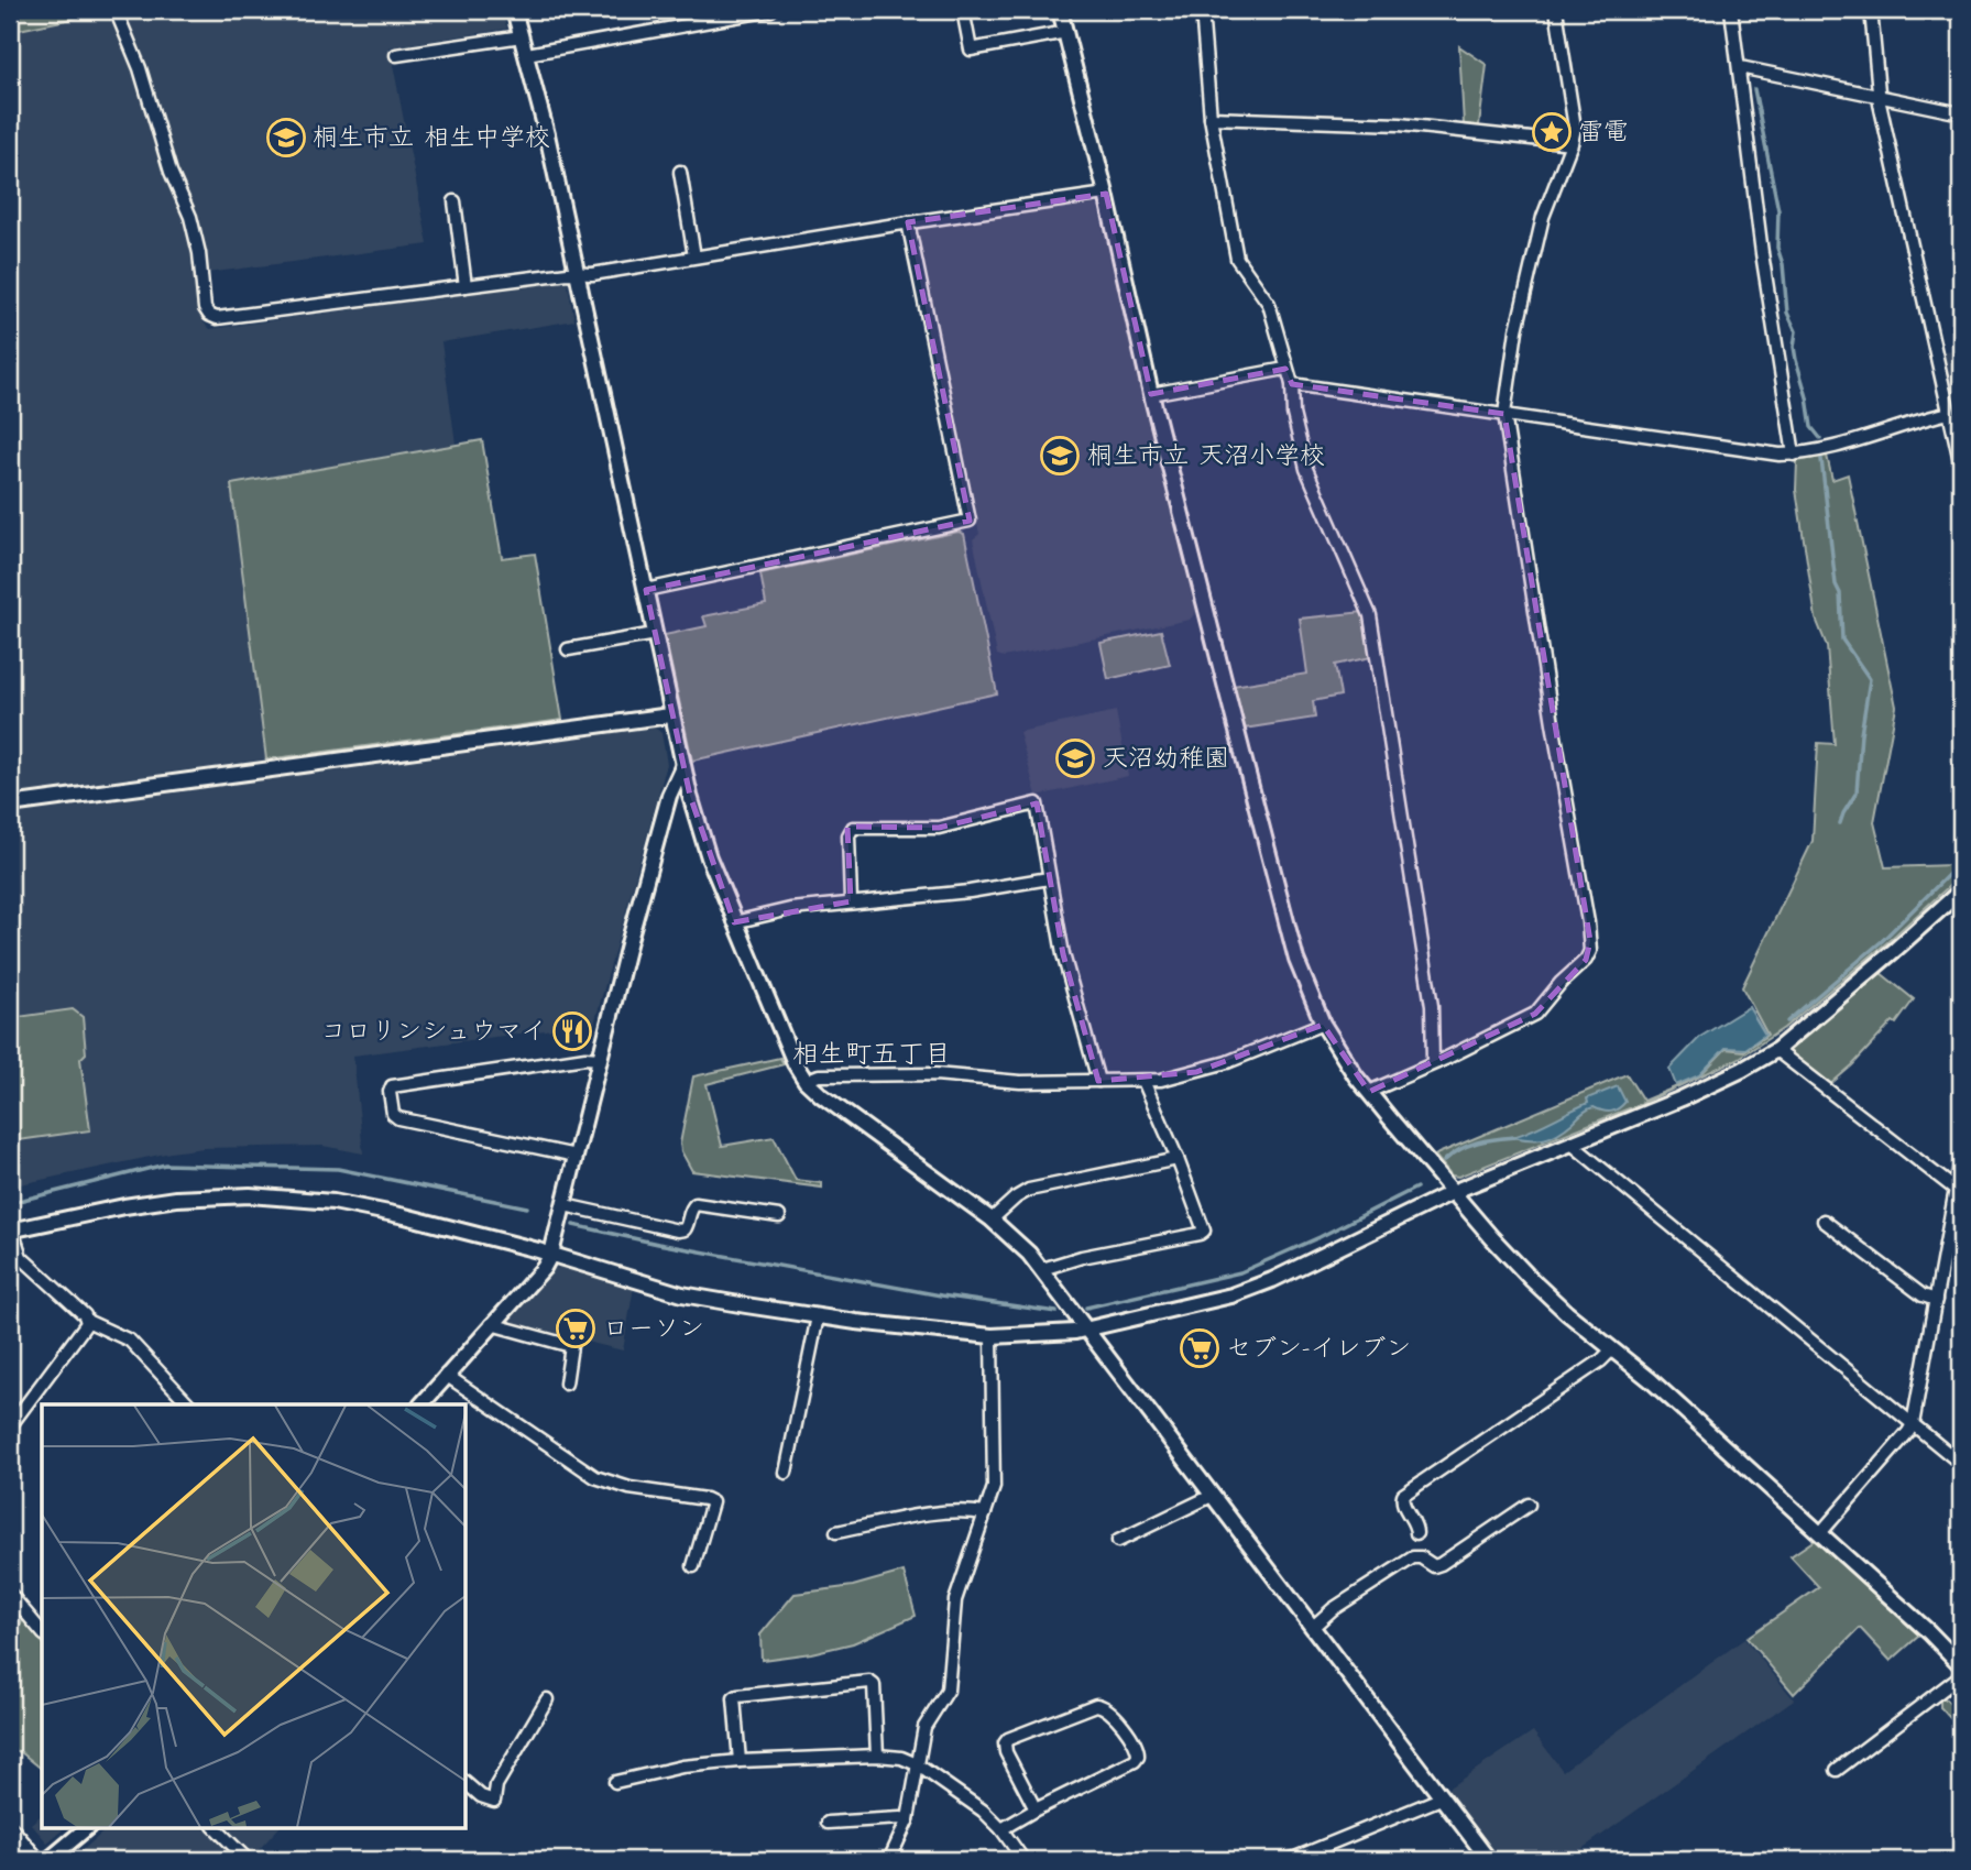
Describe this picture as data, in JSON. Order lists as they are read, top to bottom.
{
  "districts": ["相生町五丁目"],
  "places": {
    "place": ["雷電"],
    "school or university": ["桐生市立 相生中学校", "桐生市立 天沼小学校", "天沼幼稚園"],
    "restaurant": ["コロリンシュウマイ"],
    "supermarket": ["ローソン", "セブン-イレブン"]
  }
}
